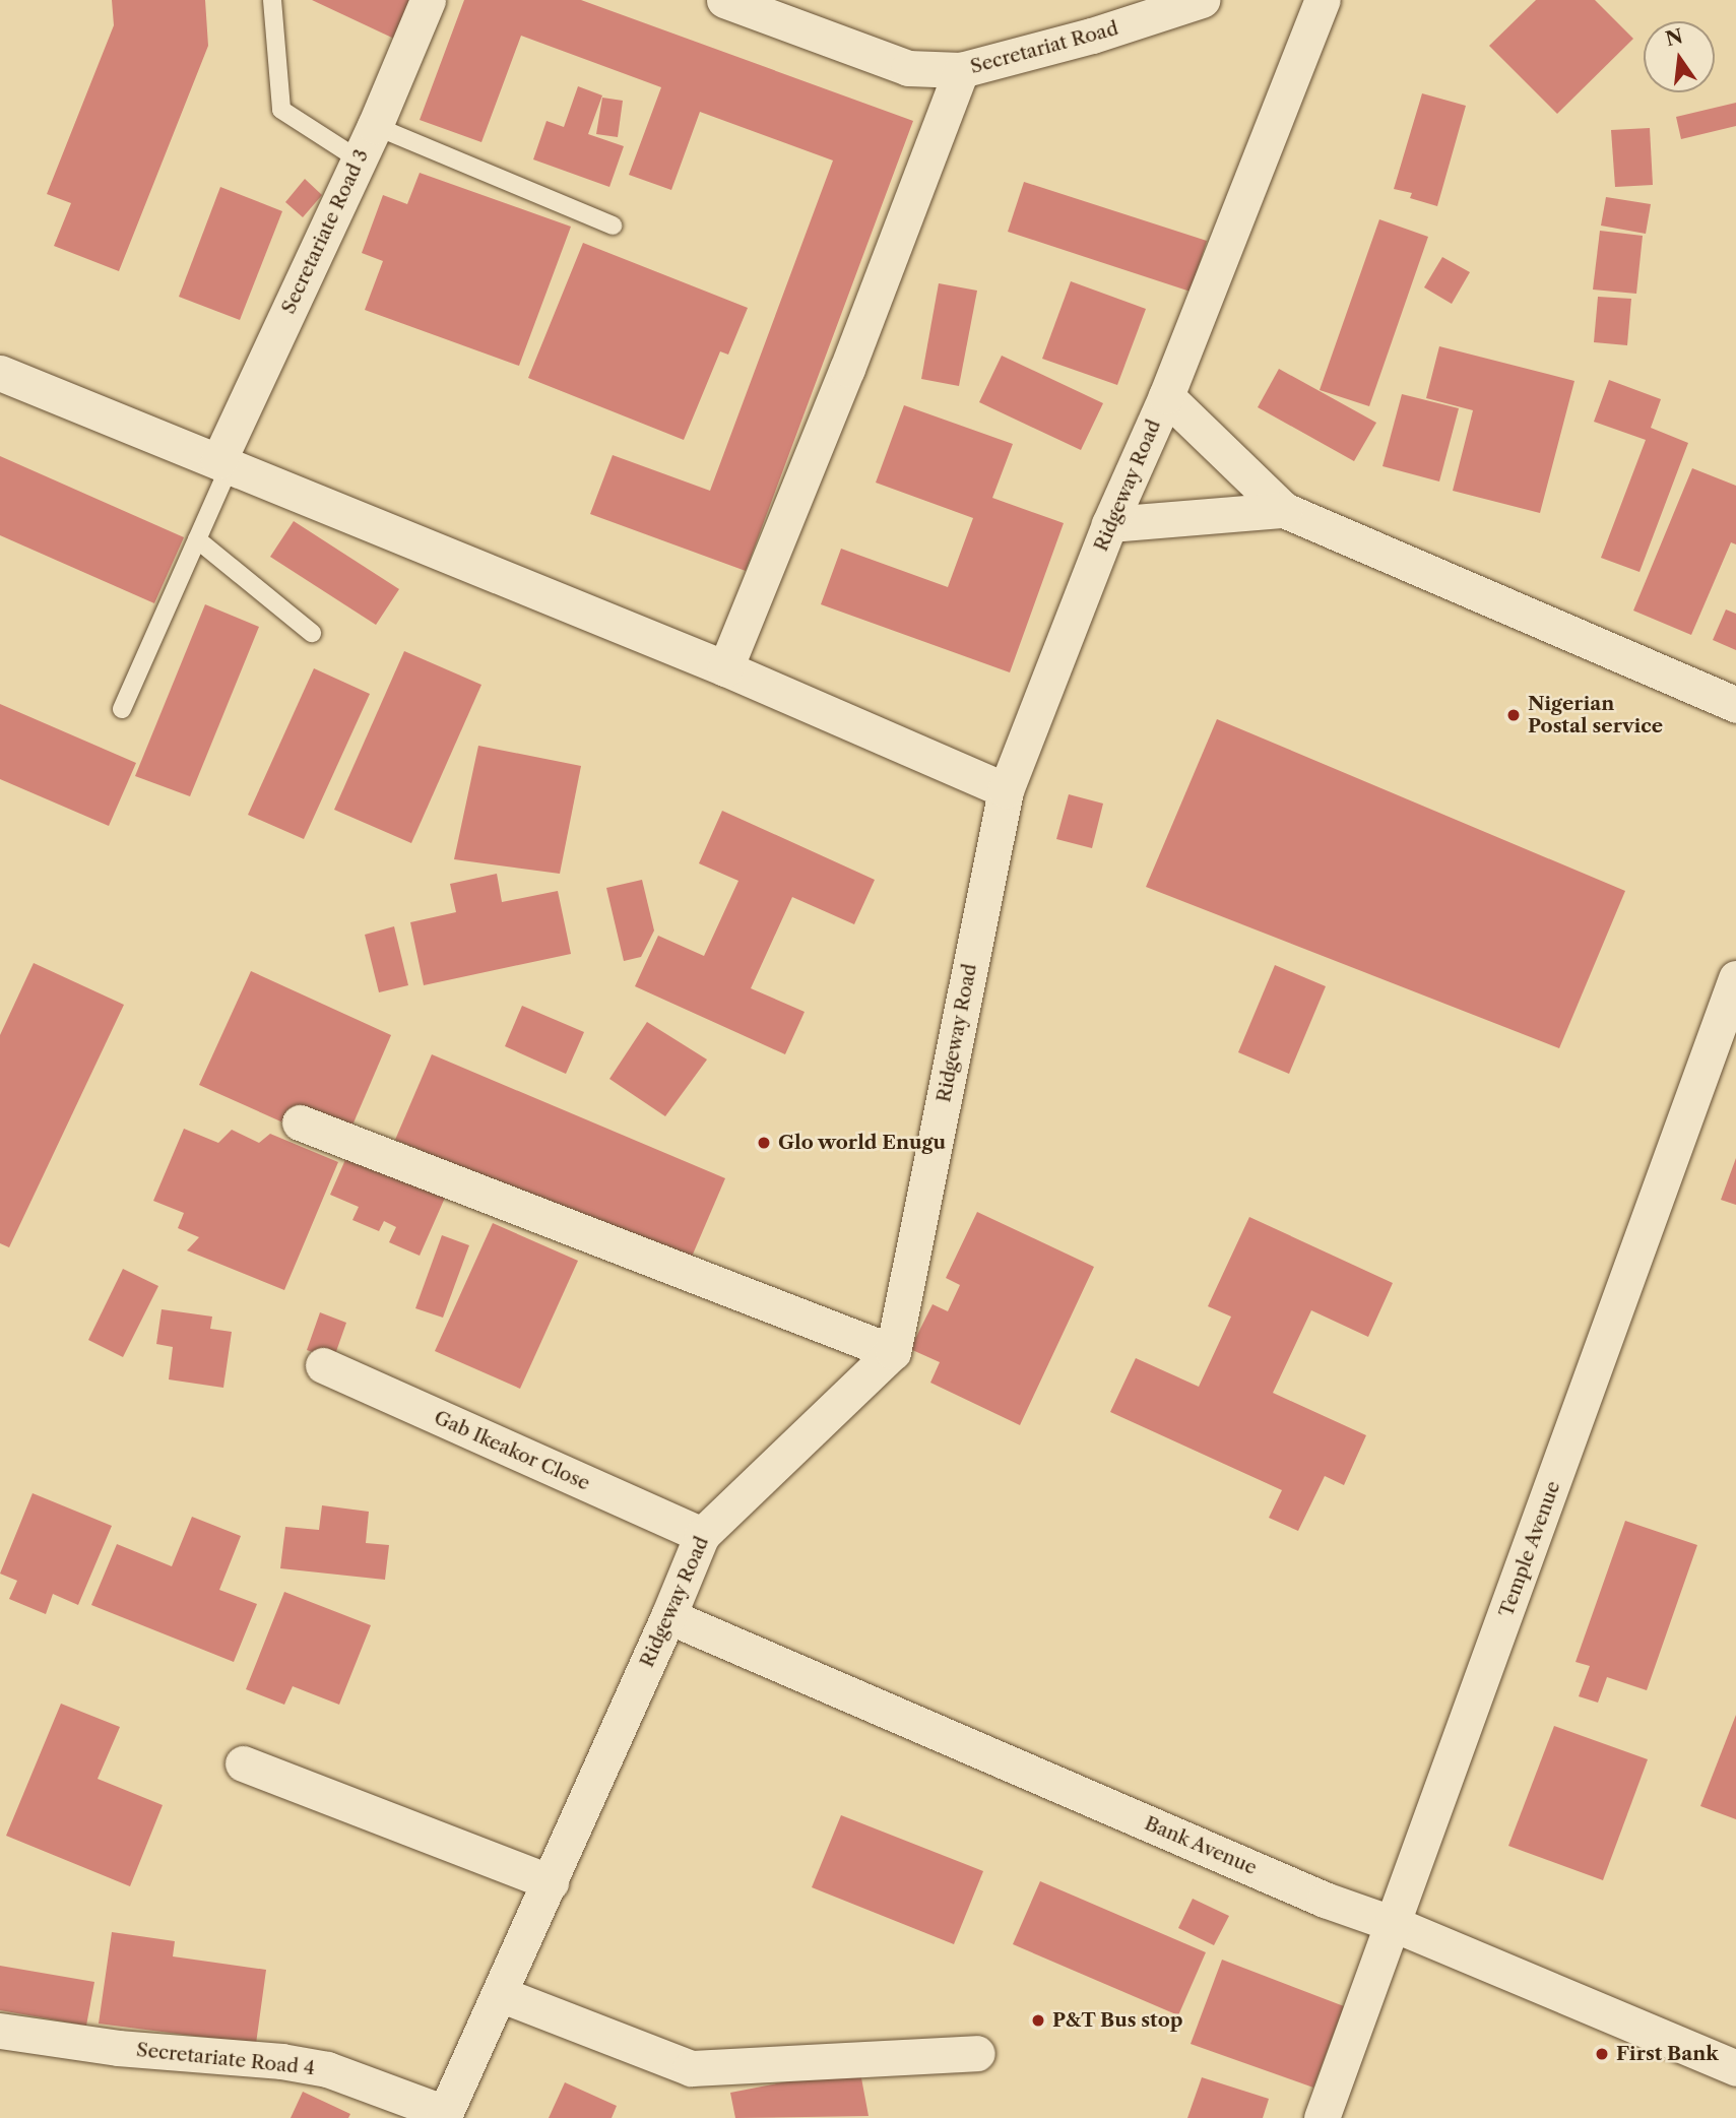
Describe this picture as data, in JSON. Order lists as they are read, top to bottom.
{
  "streets": {
    "street": [
      "Secretariat Road",
      "Secretariate Road 3",
      "Ridgeway Road",
      "Gab Ikeakor Close",
      "Temple Avenue",
      "Bank Avenue",
      "Secretariate Road 4"
    ]
  },
  "crossings": [
    ["Ridgeway Road", "Gab Ikeakor Close"],
    ["Ridgeway Road", "Bank Avenue"],
    ["Ridgeway Road", "Secretariate Road 4"],
    ["Temple Avenue", "Bank Avenue"]
  ],
  "places": [
    "Nigerian Postal service",
    "Glo world Enugu",
    "P&T Bus stop",
    "First Bank"
  ],
  "north": "top"
}
